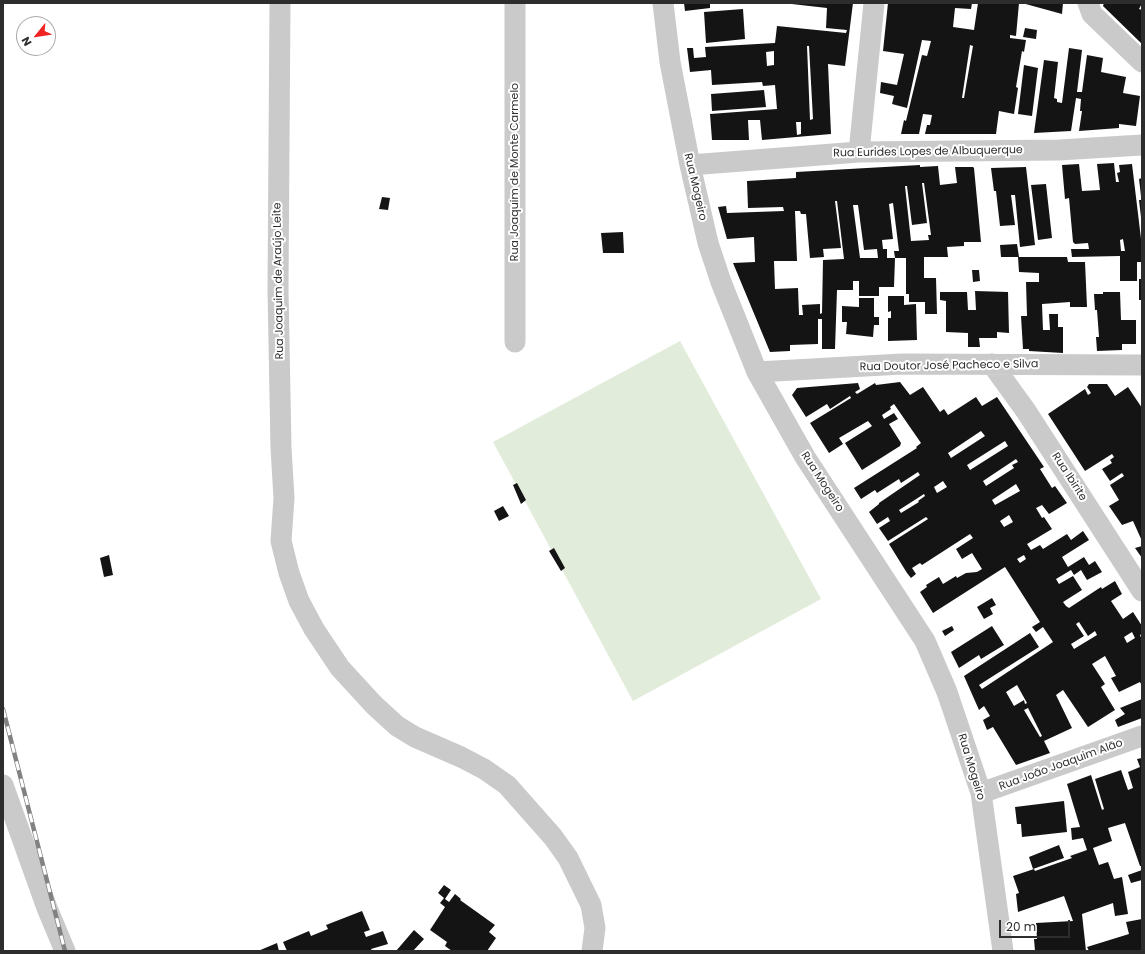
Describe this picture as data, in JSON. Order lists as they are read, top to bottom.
{
  "streets": {
    "street": [
      "Rua Eurides Lopes de Albuquerque",
      "Rua Joaquim de Monte Carmelo",
      "Rua Mogeiro",
      "Rua Joaquim de Araújo Leite",
      "Rua Doutor José Pacheco e Silva",
      "Rua Ibirite",
      "Rua João Joaquim Alão"
    ]
  },
  "crossings": [
    ["Rua Eurides Lopes de Albuquerque", "Rua Mogeiro"],
    ["Rua Mogeiro", "Rua Doutor José Pacheco e Silva"],
    ["Rua Mogeiro", "Rua João Joaquim Alão"],
    ["Rua Doutor José Pacheco e Silva", "Rua Ibirite"]
  ],
  "scale_bar": "20 m",
  "north": "bottom left"
}
